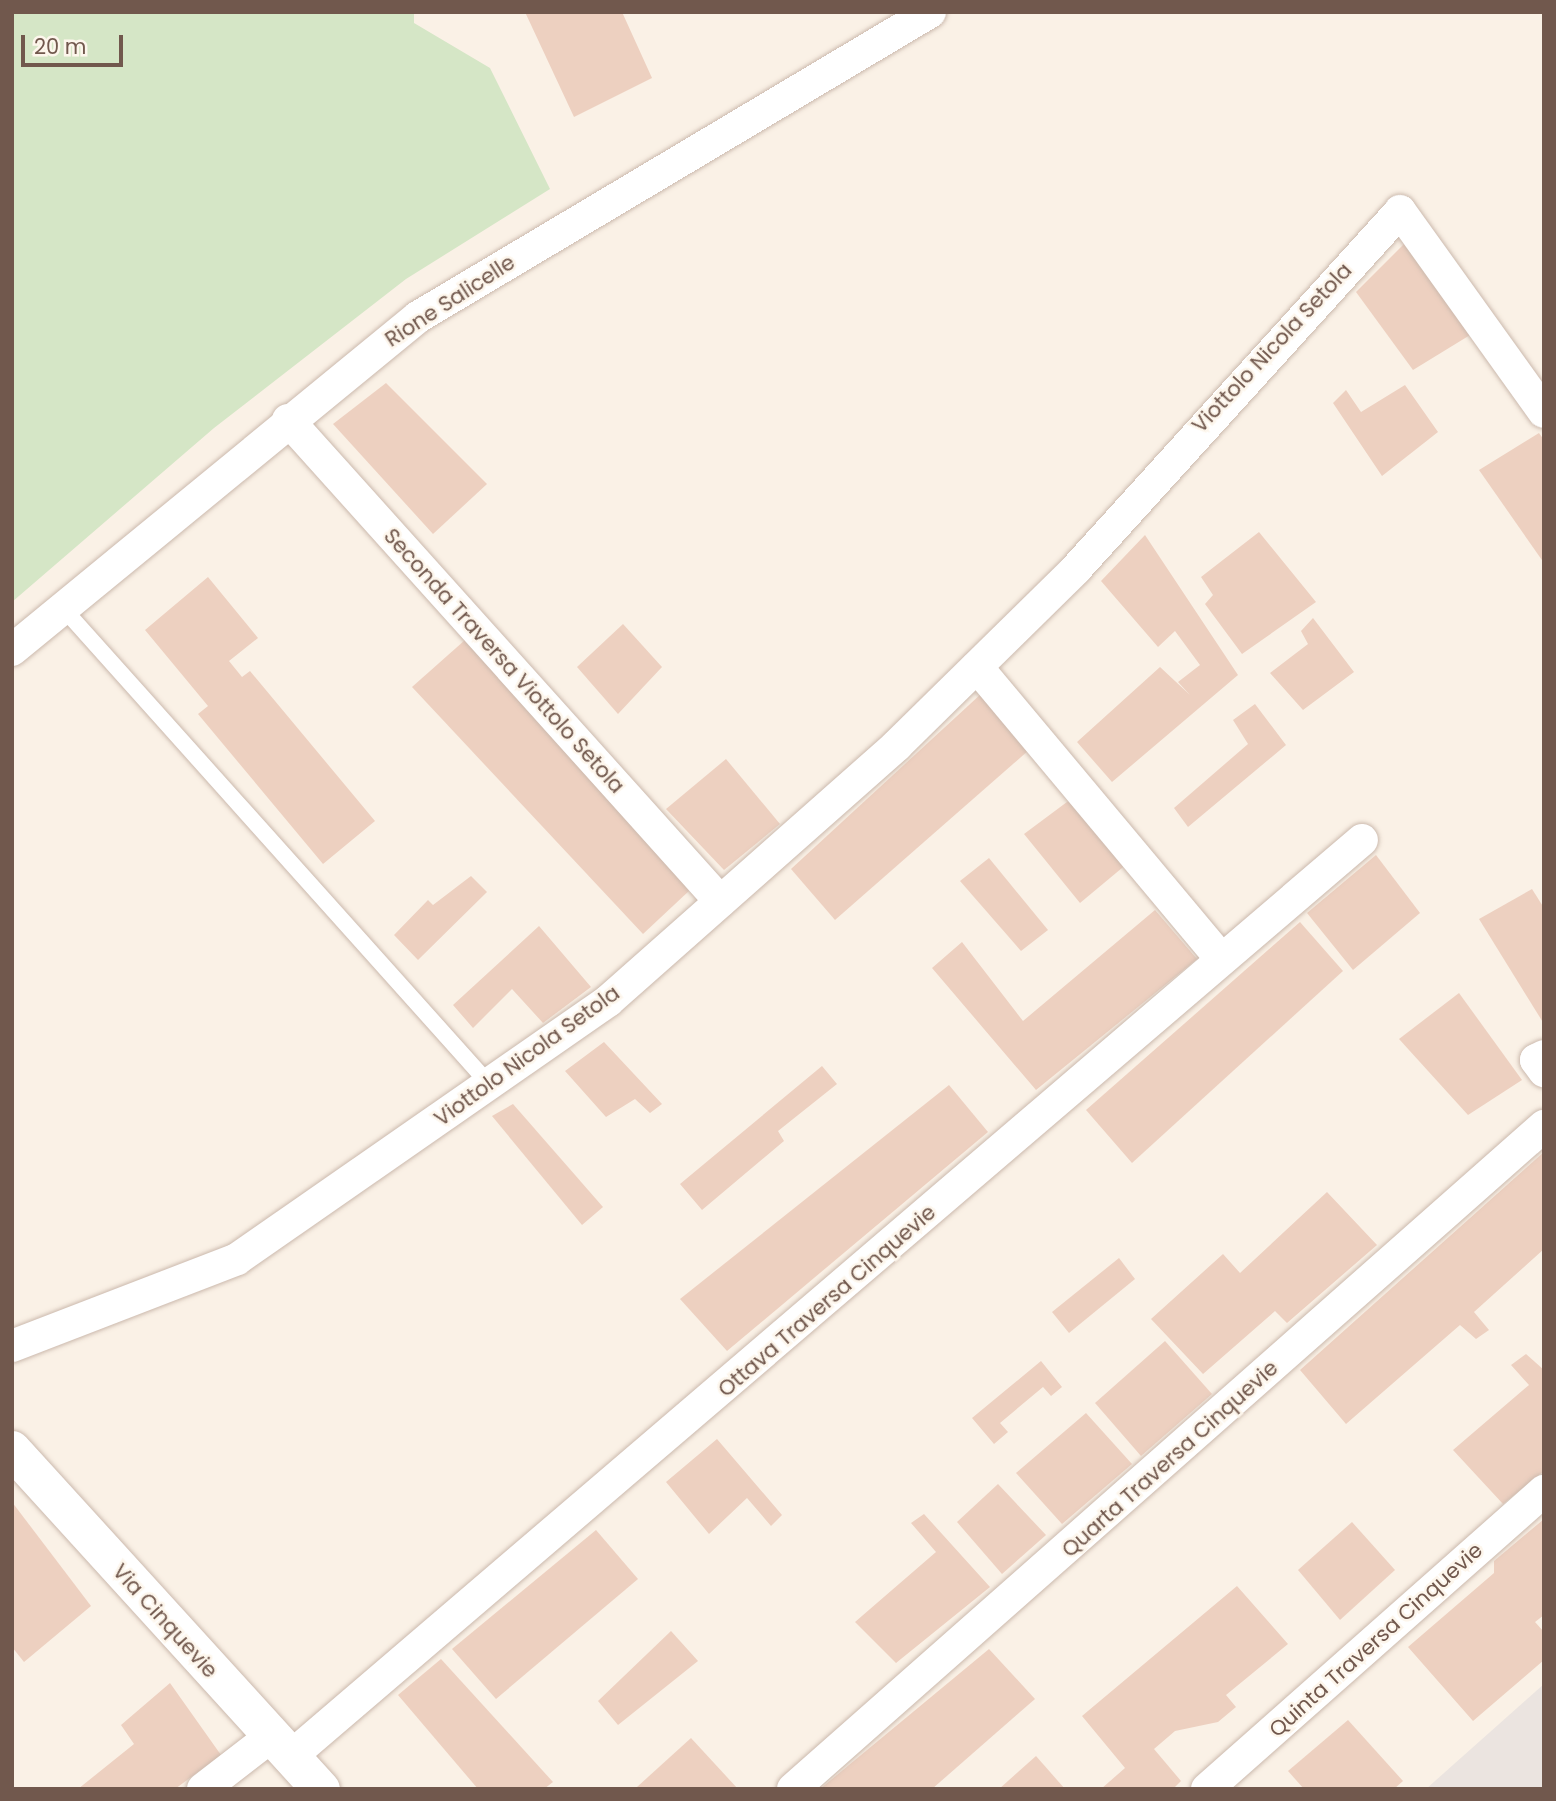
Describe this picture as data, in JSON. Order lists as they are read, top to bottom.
{
  "streets": {
    "street": [
      "Rione Salicelle",
      "Viottolo Nicola Setola",
      "Seconda Traversa Viottolo Setola",
      "Ottava Traversa Cinquevie",
      "Quarta Traversa Cinquevie",
      "Via Cinquevie",
      "Quinta Traversa Cinquevie"
    ]
  },
  "crossings": [
    ["Rione Salicelle", "Seconda Traversa Viottolo Setola"],
    ["Viottolo Nicola Setola", "Seconda Traversa Viottolo Setola"],
    ["Ottava Traversa Cinquevie", "Via Cinquevie"]
  ],
  "scale_bar": "20 m"
}
